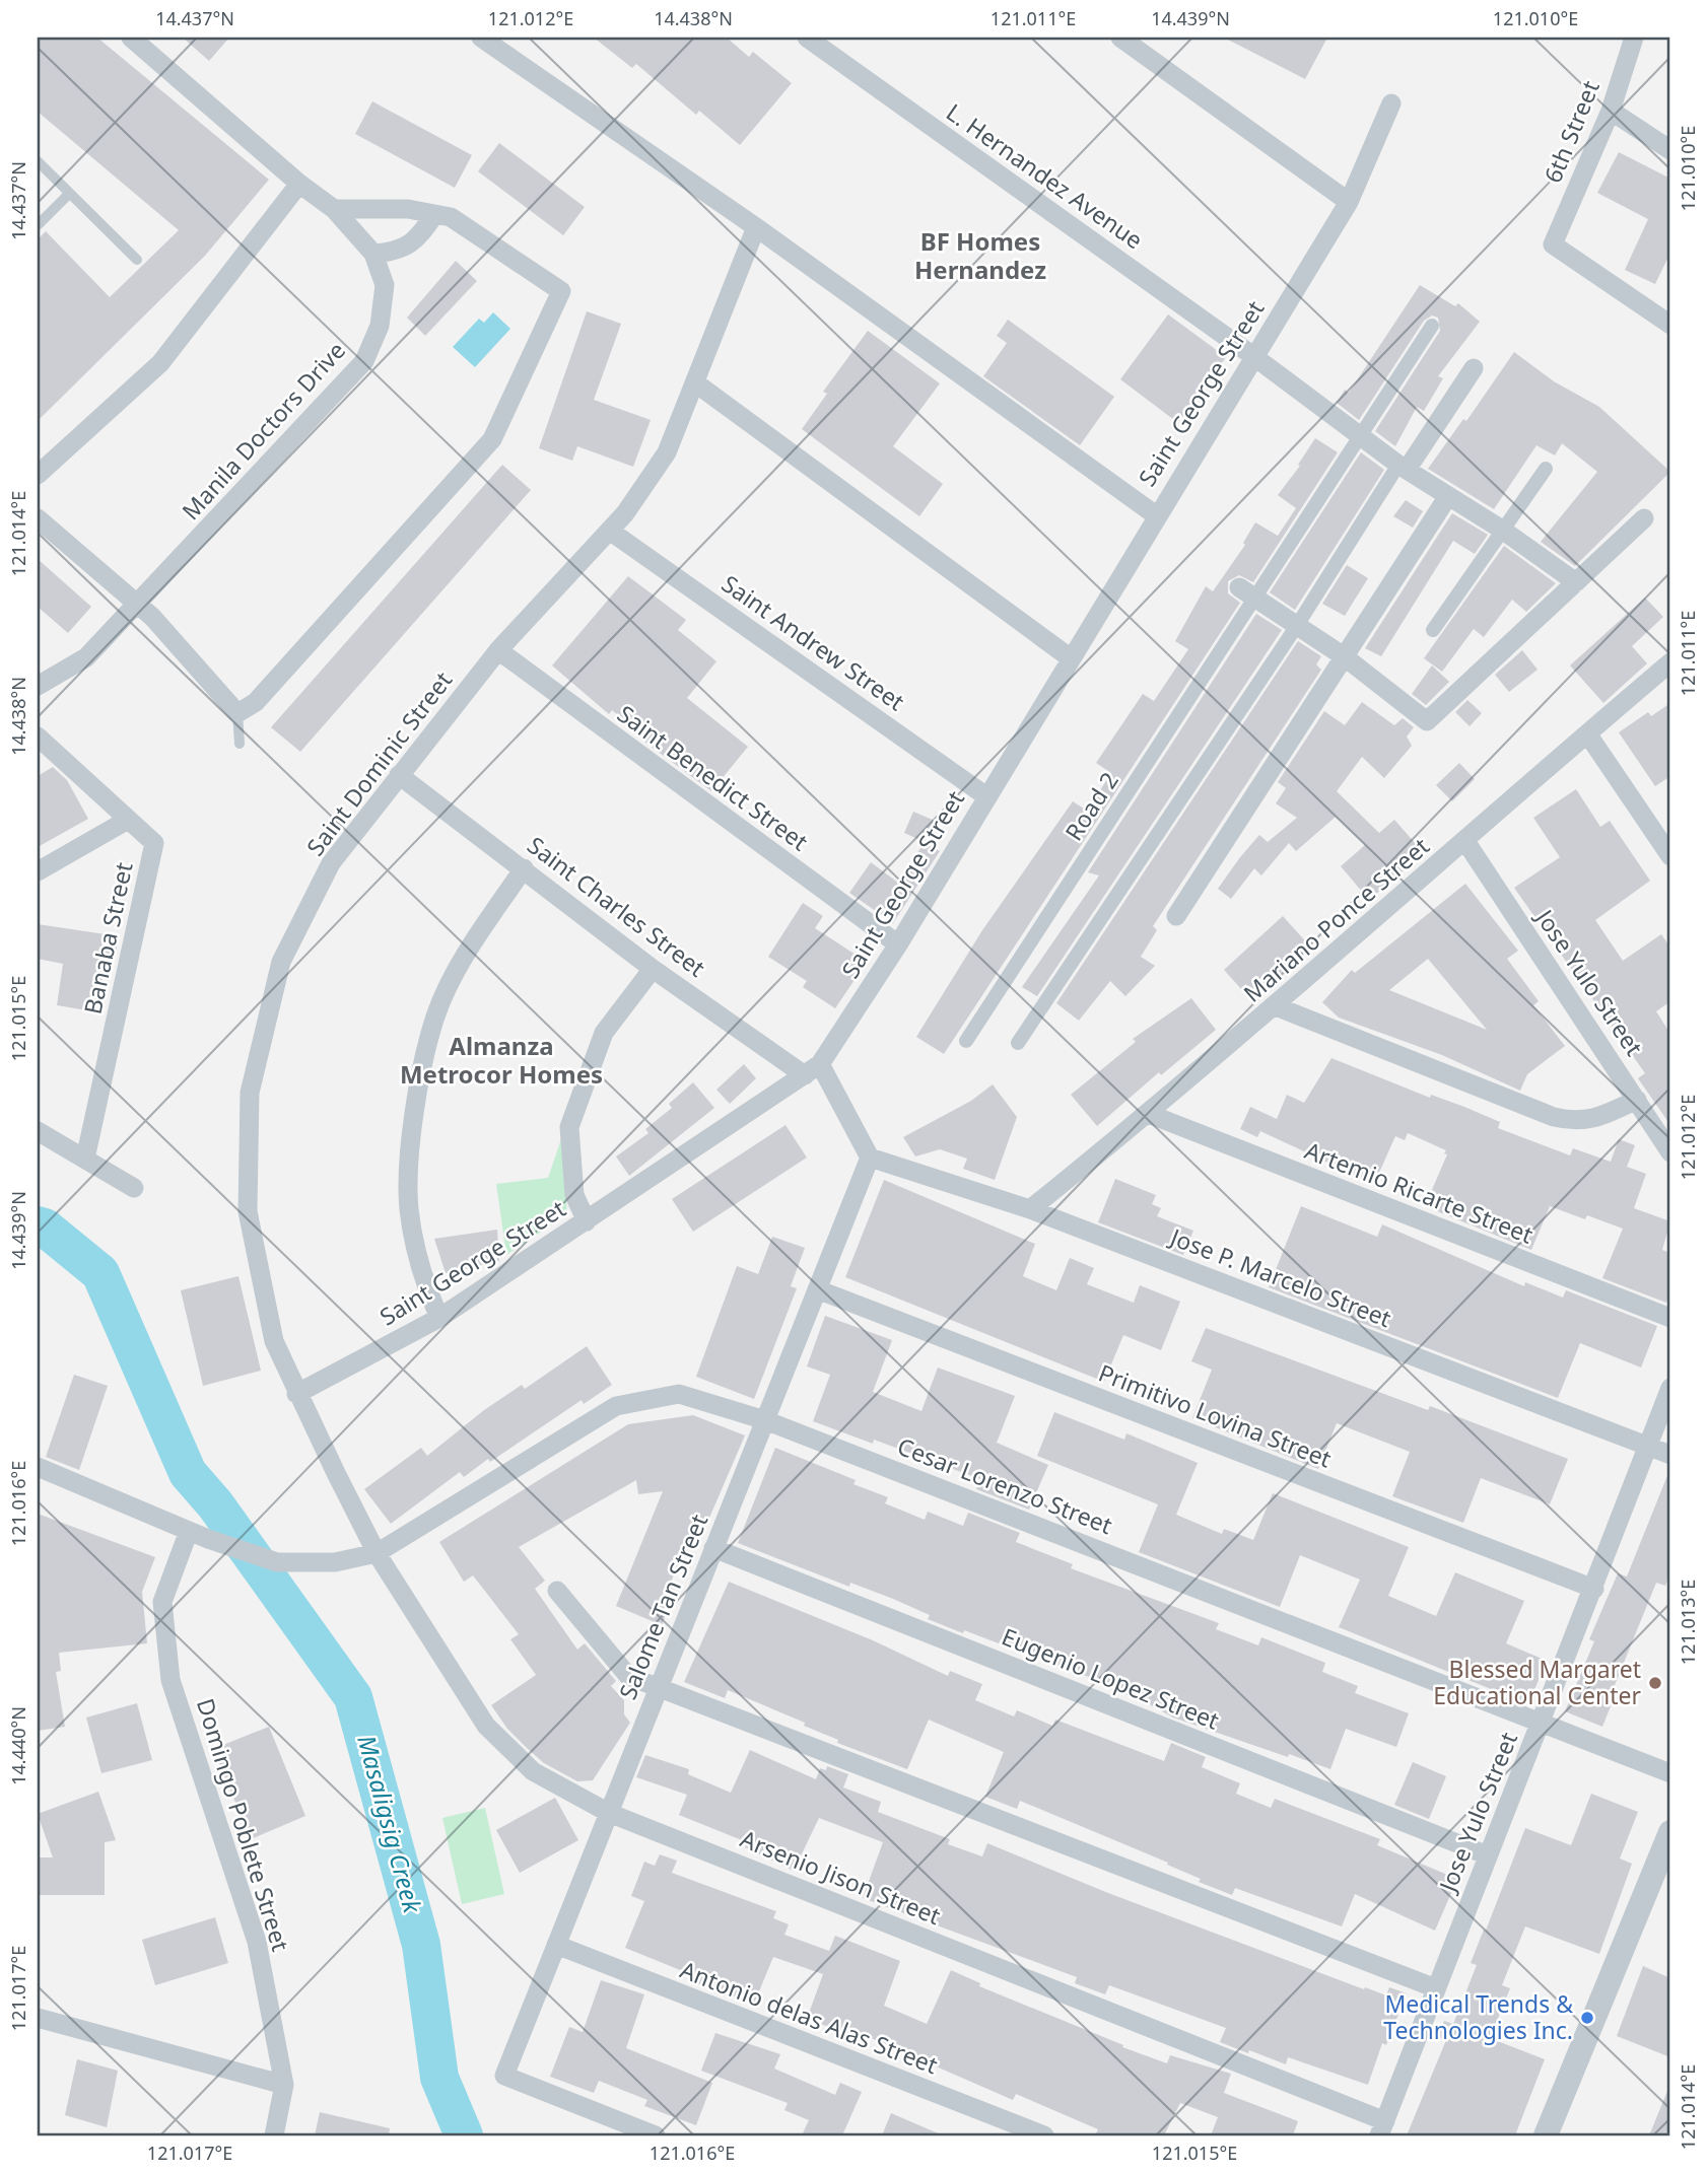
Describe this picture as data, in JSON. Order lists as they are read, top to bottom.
{
  "streets": {
    "street": [
      "6th Street",
      "L. Hernandez Avenue",
      "Saint George Street",
      "Manila Doctors Drive",
      "Saint Andrew Street",
      "Saint Dominic Street",
      "Saint Benedict Street",
      "Road 2",
      "Saint Charles Street",
      "Mariano Ponce Street",
      "Banaba Street",
      "Jose Yulo Street",
      "Artemio Ricarte Street",
      "Jose P. Marcelo Street",
      "Primitivo Lovina Street",
      "Cesar Lorenzo Street",
      "Salome Tan Street",
      "Eugenio Lopez Street",
      "Domingo Poblete Street",
      "Arsenio Jison Street",
      "Antonio delas Alas Street"
    ]
  },
  "crossings": [
    ["L. Hernandez Avenue", "Saint George Street"],
    ["L. Hernandez Avenue", "Road 2"],
    ["Saint George Street", "Saint Andrew Street"],
    ["Saint George Street", "Saint Dominic Street"],
    ["Saint George Street", "Saint Benedict Street"],
    ["Saint George Street", "Saint Charles Street"],
    ["Saint Andrew Street", "Saint Dominic Street"],
    ["Saint Dominic Street", "Saint Benedict Street"],
    ["Saint Dominic Street", "Saint Charles Street"],
    ["Saint Dominic Street", "Cesar Lorenzo Street"],
    ["Saint Dominic Street", "Arsenio Jison Street"],
    ["Mariano Ponce Street", "Jose Yulo Street"],
    ["Mariano Ponce Street", "Artemio Ricarte Street"],
    ["Mariano Ponce Street", "Jose P. Marcelo Street"],
    ["Jose Yulo Street", "Jose P. Marcelo Street"],
    ["Jose Yulo Street", "Primitivo Lovina Street"],
    ["Jose Yulo Street", "Cesar Lorenzo Street"],
    ["Jose Yulo Street", "Eugenio Lopez Street"],
    ["Jose Yulo Street", "Arsenio Jison Street"],
    ["Jose P. Marcelo Street", "Salome Tan Street"],
    ["Primitivo Lovina Street", "Salome Tan Street"],
    ["Cesar Lorenzo Street", "Salome Tan Street"],
    ["Cesar Lorenzo Street", "Domingo Poblete Street"],
    ["Cesar Lorenzo Street", "Arsenio Jison Street"],
    ["Salome Tan Street", "Eugenio Lopez Street"],
    ["Salome Tan Street", "Arsenio Jison Street"],
    ["Salome Tan Street", "Antonio delas Alas Street"]
  ],
  "districts": ["BF Homes Hernandez", "Almanza Metrocor Homes"],
  "water": ["Masaligsig Creek"],
  "places": ["Blessed Margaret Educational Center", "Medical Trends & Technologies Inc."],
  "coordinates": [
    "14.437°N",
    "121.012°E",
    "14.438°N",
    "121.011°E",
    "14.439°N",
    "121.010°E",
    "121.014°E",
    "121.015°E",
    "121.016°E",
    "121.013°E",
    "14.440°N",
    "121.017°E"
  ]
}
